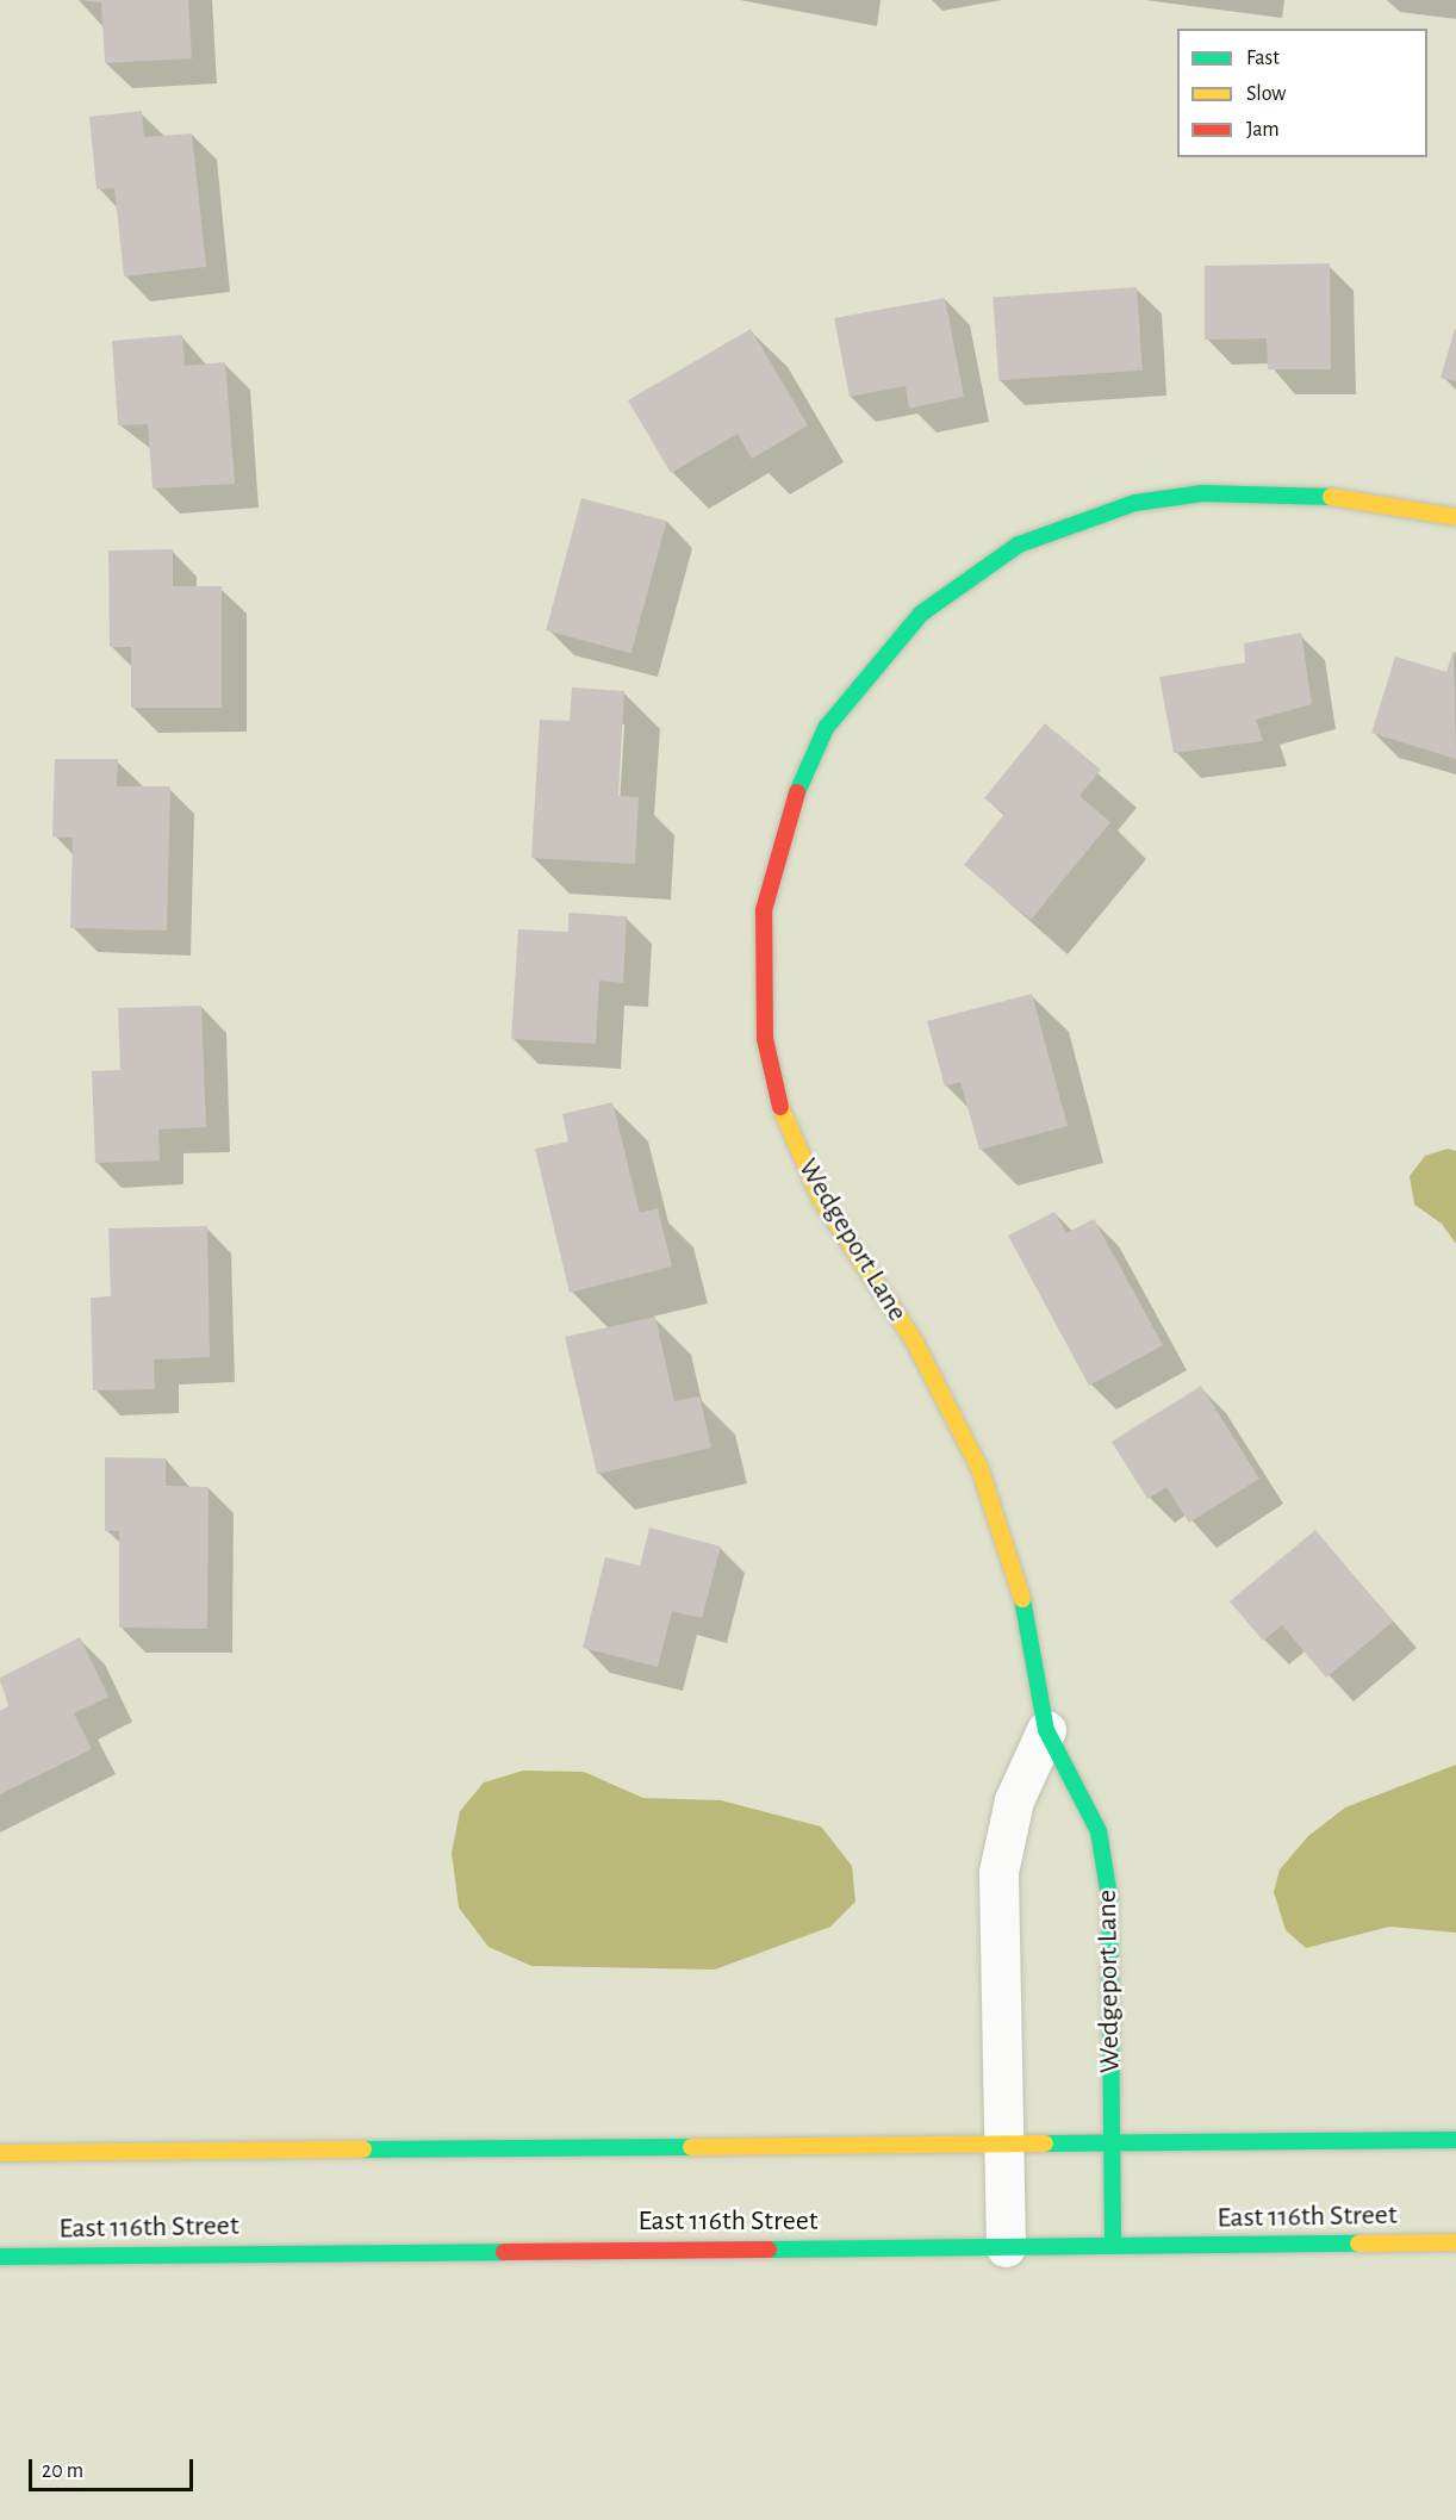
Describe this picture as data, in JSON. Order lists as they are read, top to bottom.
{
  "streets": {
    "main road": ["Wedgeport Lane", "East 116th Street"]
  },
  "crossings": [
    ["Wedgeport Lane", "East 116th Street"]
  ],
  "legend": ["Fast", "Slow", "Jam"],
  "scale_bar": "20 m"
}
